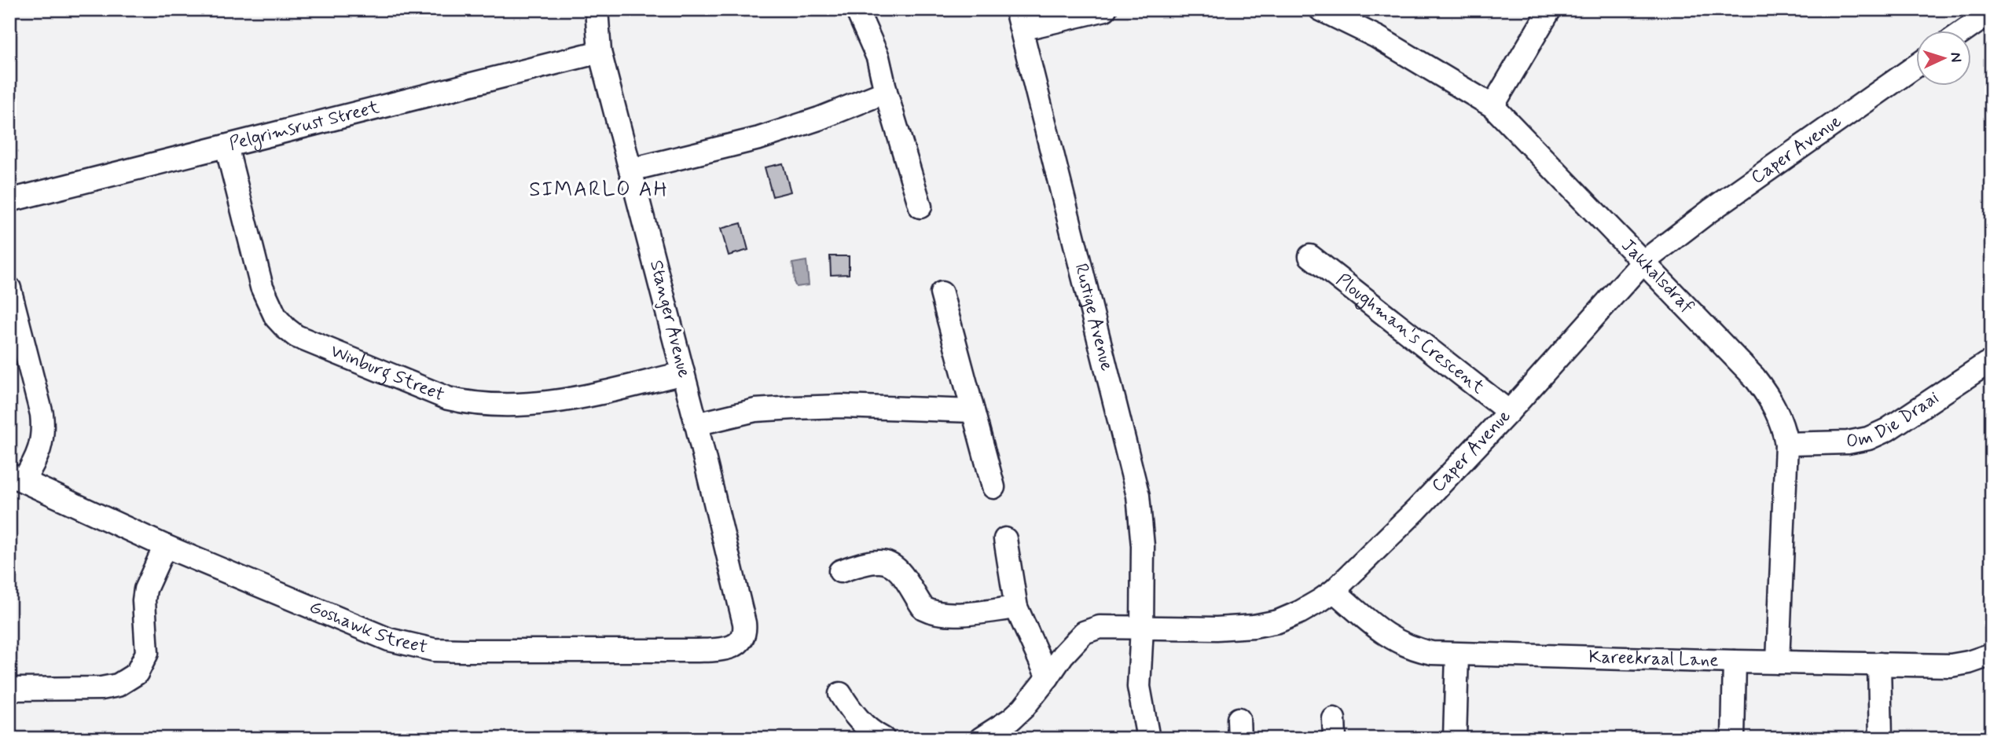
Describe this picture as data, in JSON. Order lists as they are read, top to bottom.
{
  "streets": {
    "street": [
      "Pelgrimsrust Street",
      "Caper Avenue",
      "Jakkalsdraf",
      "Rustige Avenue",
      "Stanger Avenue",
      "Ploughman's Crescent",
      "Winburg Street",
      "Om Die Draai",
      "Goshawk Street",
      "Kareekraal Lane"
    ]
  },
  "crossings": [
    ["Pelgrimsrust Street", "Stanger Avenue"],
    ["Pelgrimsrust Street", "Winburg Street"],
    ["Caper Avenue", "Jakkalsdraf"],
    ["Caper Avenue", "Rustige Avenue"],
    ["Caper Avenue", "Ploughman's Crescent"],
    ["Caper Avenue", "Kareekraal Lane"],
    ["Jakkalsdraf", "Om Die Draai"],
    ["Jakkalsdraf", "Kareekraal Lane"],
    ["Stanger Avenue", "Winburg Street"],
    ["Stanger Avenue", "Goshawk Street"]
  ],
  "districts": ["SIMARLO AH"],
  "north": "right"
}
